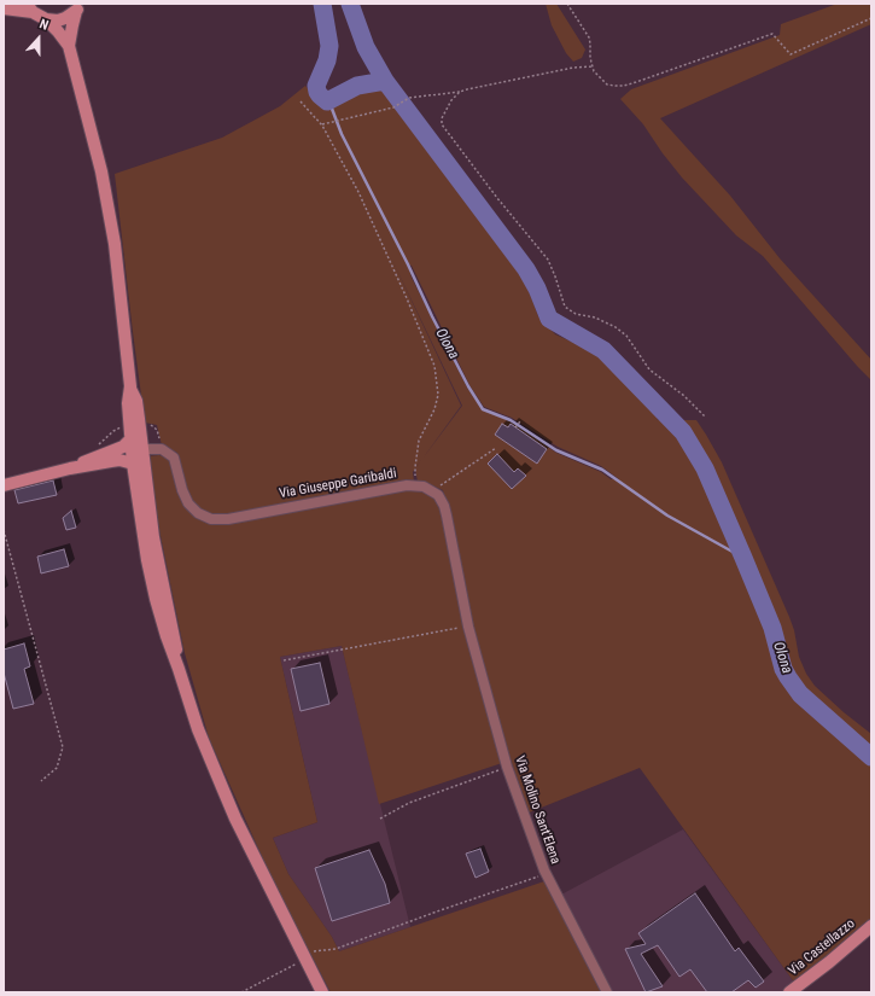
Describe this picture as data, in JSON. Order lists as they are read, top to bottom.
{
  "streets": {
    "street": ["Via Giuseppe Garibaldi", "Via Molino Sant'Elena", "Via Castellazzo"]
  },
  "water": ["Olona"],
  "north": "top"
}
